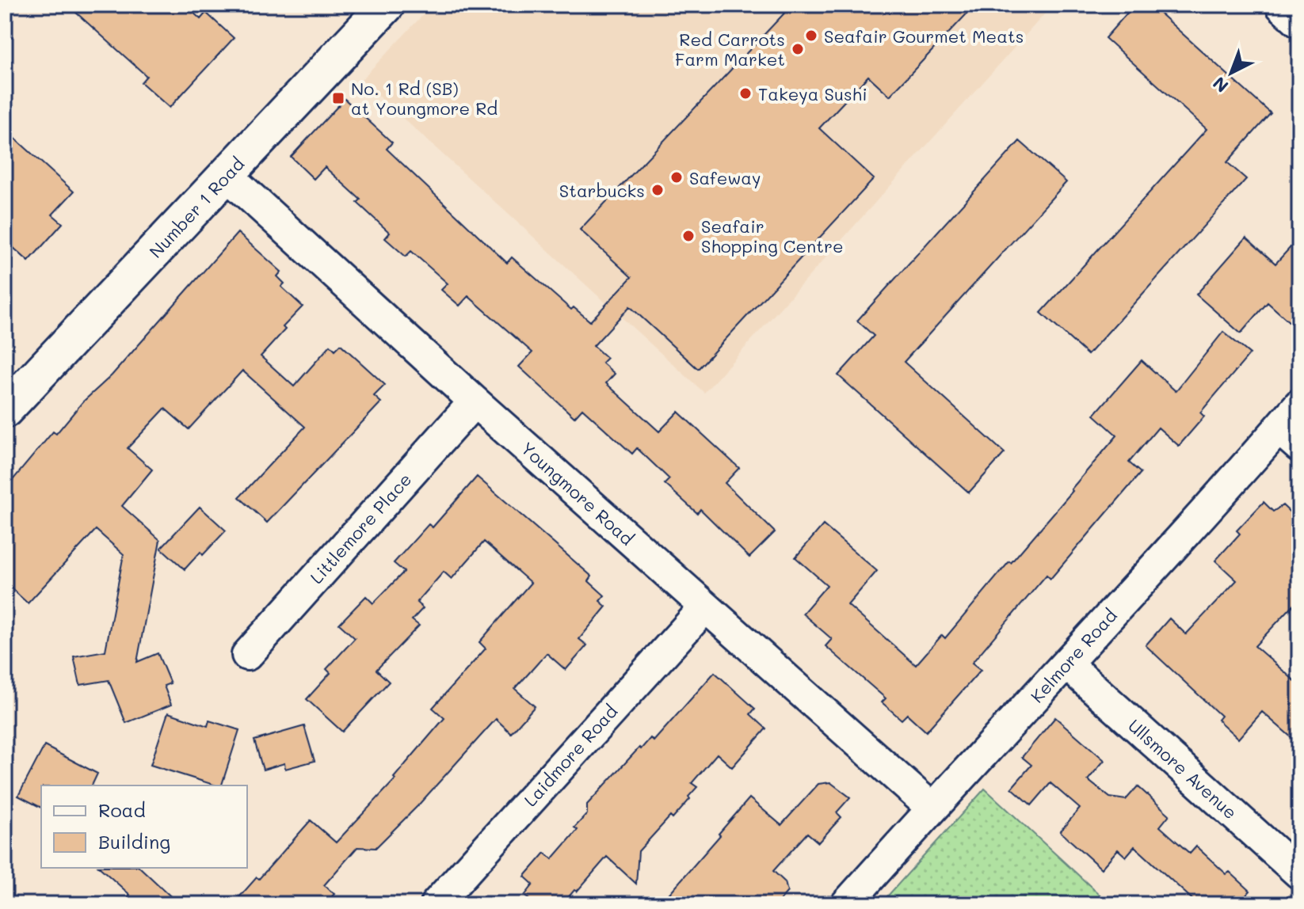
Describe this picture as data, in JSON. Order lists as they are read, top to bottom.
{
  "streets": {
    "main road": ["Number 1 Road"],
    "street": [
      "Youngmore Road",
      "Littlemore Place",
      "Kelmore Road",
      "Laidmore Road",
      "Ullsmore Avenue"
    ]
  },
  "crossings": [
    ["Number 1 Road", "Youngmore Road"],
    ["Youngmore Road", "Littlemore Place"],
    ["Youngmore Road", "Kelmore Road"],
    ["Youngmore Road", "Laidmore Road"],
    ["Kelmore Road", "Ullsmore Avenue"]
  ],
  "places": {
    "other": [
      "Seafair Gourmet Meats",
      "Red Carrots Farm Market",
      "Takeya Sushi",
      "Safeway",
      "Starbucks",
      "Seafair Shopping Centre"
    ],
    "transit": ["No. 1 Rd (SB) at Youngmore Rd"]
  },
  "legend": ["Road", "Building"],
  "north": "bottom left"
}
